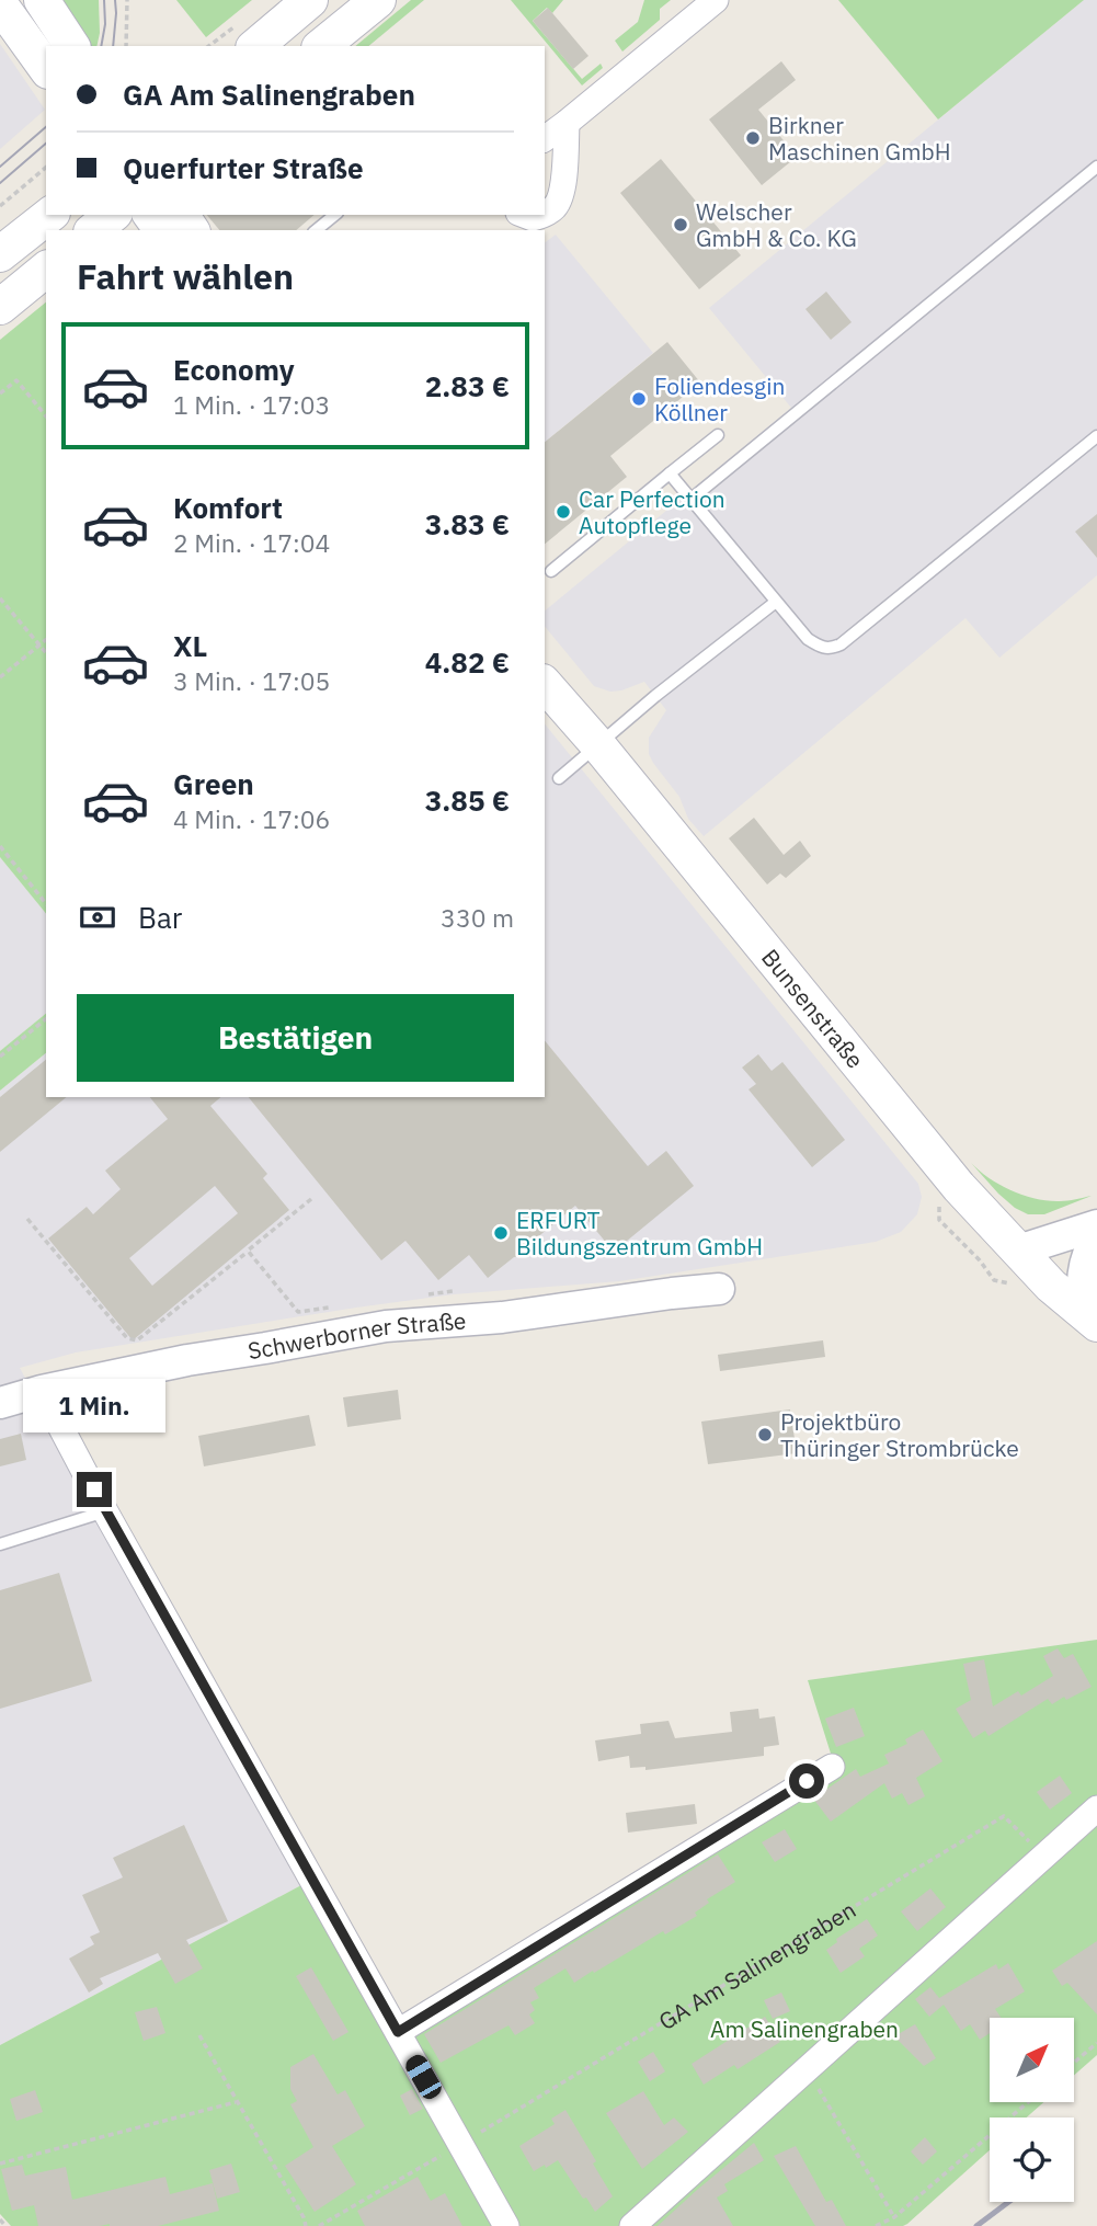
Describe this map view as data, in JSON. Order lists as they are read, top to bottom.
{
  "streets": {
    "main road": ["Bunsenstraße"],
    "street": ["Schwerborner Straße"],
    "path": ["GA Am Salinengraben"]
  },
  "parks": ["Am Salinengraben"],
  "places": [
    "Birkner Maschinen GmbH",
    "Welscher GmbH & Co. KG",
    "Foliendesgin Köllner",
    "Car Perfection Autopflege",
    "ERFURT Bildungszentrum GmbH",
    "Projektbüro Thüringer Strombrücke"
  ],
  "north": "top right",
  "page": {
    "banner": ["GA Am Salinengraben", "Querfurter Straße"],
    "heading": "Fahrt wählen",
    "list": [
      {
        "name": "Economy",
        "note": "1 Min. · 17:03",
        "value": "2.83 €"
      },
      {
        "name": "Komfort",
        "note": "2 Min. · 17:04",
        "value": "3.83 €"
      },
      {
        "name": "XL",
        "note": "3 Min. · 17:05",
        "value": "4.82 €"
      },
      {
        "name": "Green",
        "note": "4 Min. · 17:06",
        "value": "3.85 €"
      }
    ],
    "pay": ["Bar", "330 m"],
    "buttons": "Bestätigen",
    "bubble": "1 Min."
  }
}
